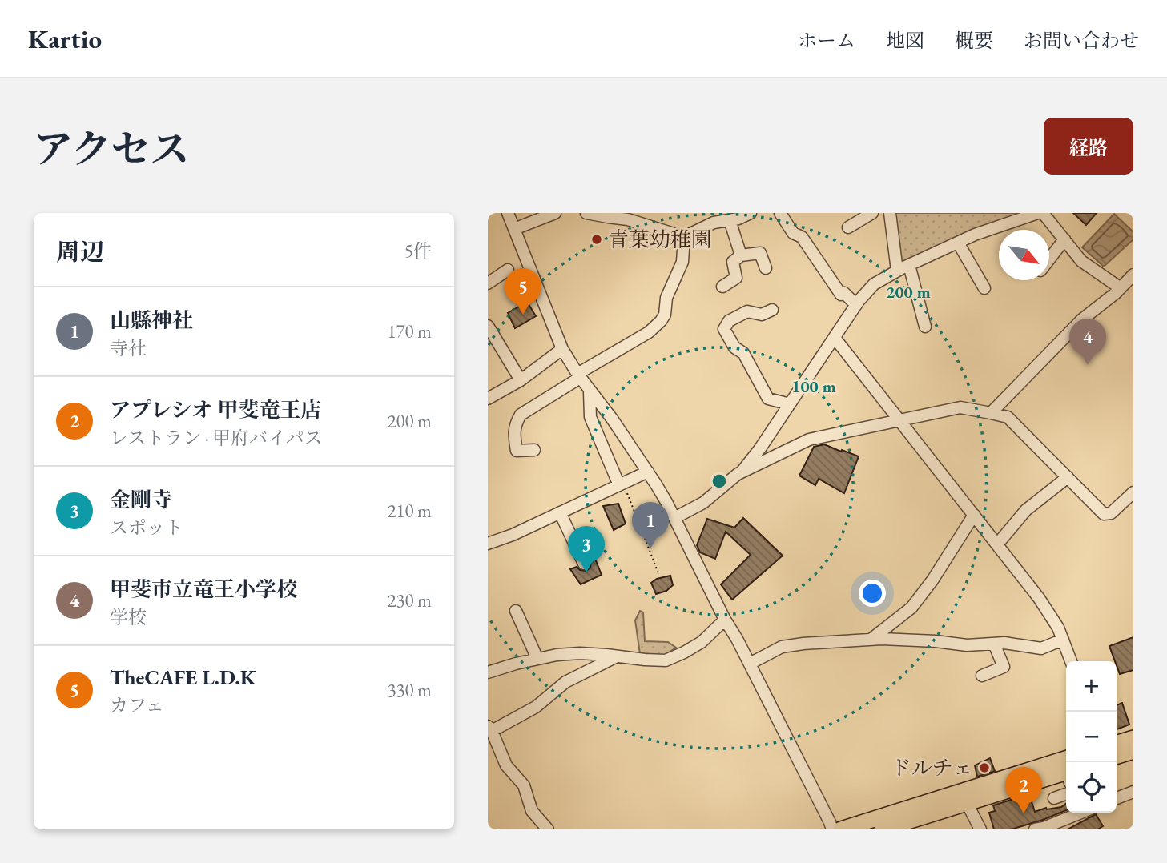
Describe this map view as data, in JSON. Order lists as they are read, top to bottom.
{
  "places": ["青葉幼稚園", "ドルチェ"],
  "north": "bottom right",
  "page": {
    "header": "Kartio",
    "nav": [
      "ホーム",
      "地図",
      "概要",
      "お問い合わせ"
    ],
    "title": "アクセス",
    "buttons": "経路",
    "heading": ["周辺", "5件"],
    "pins": [
      "5",
      "4",
      "1",
      "3",
      "2"
    ],
    "list": [
      {
        "mark": "1",
        "name": "山縣神社",
        "note": "寺社",
        "value": "170 m"
      },
      {
        "mark": "2",
        "name": "アプレシオ 甲斐竜王店",
        "note": "レストラン · 甲府バイパス",
        "value": "200 m"
      },
      {
        "mark": "3",
        "name": "金剛寺",
        "note": "スポット",
        "value": "210 m"
      },
      {
        "mark": "4",
        "name": "甲斐市立竜王小学校",
        "note": "学校",
        "value": "230 m"
      },
      {
        "mark": "5",
        "name": "TheCAFE L.D.K",
        "note": "カフェ",
        "value": "330 m"
      }
    ],
    "map_buttons": ["+", "−"]
  },
  "rings": ["200 m", "100 m"]
}
